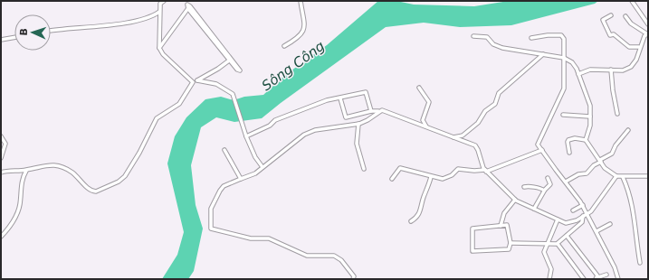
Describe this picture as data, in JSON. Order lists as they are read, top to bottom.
{
  "water": ["Sông Công"],
  "north": "left"
}
